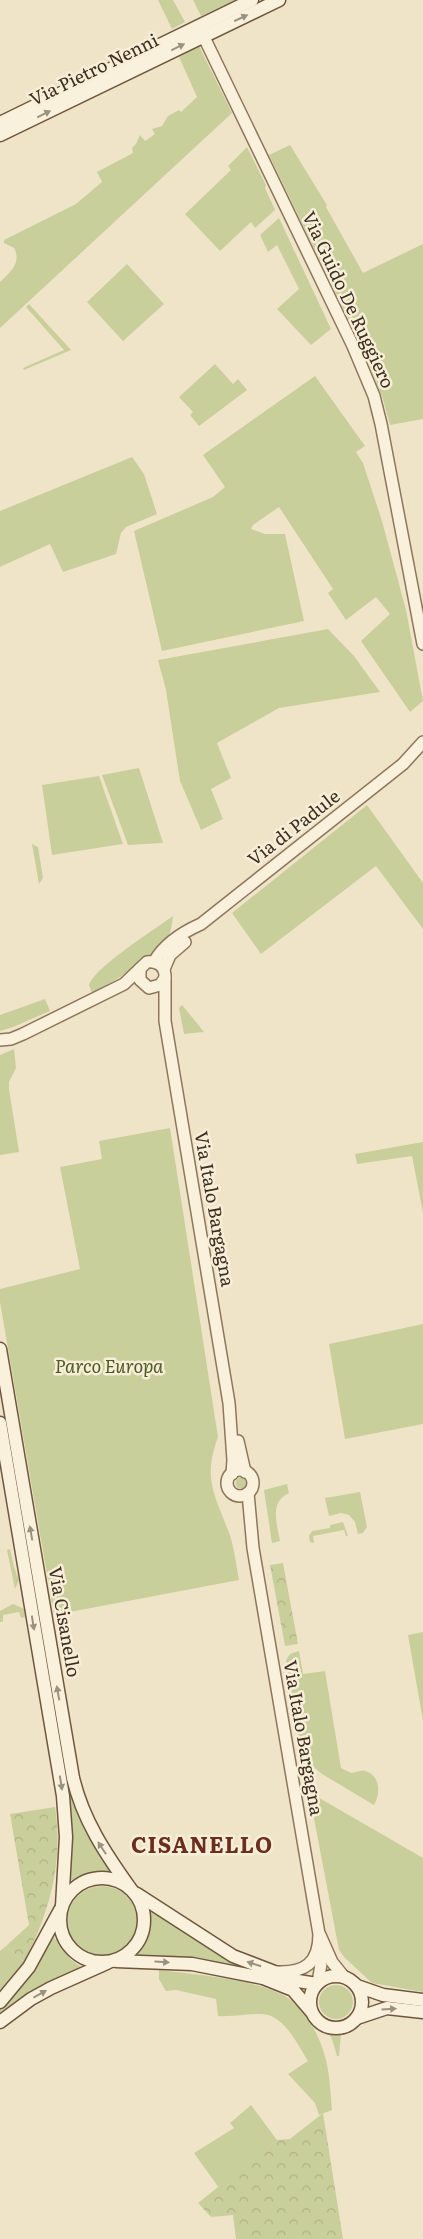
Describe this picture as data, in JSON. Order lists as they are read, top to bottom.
{
  "streets": {
    "main road": ["Via Pietro Nenni", "Via Cisanello"],
    "street": ["Via Guido De Ruggiero", "Via di Padule", "Via Italo Bargagna"]
  },
  "crossings": [
    ["Via Pietro Nenni", "Via Guido De Ruggiero"],
    ["Via di Padule", "Via Italo Bargagna"]
  ],
  "districts": ["CISANELLO"],
  "parks": ["Parco Europa"]
}
